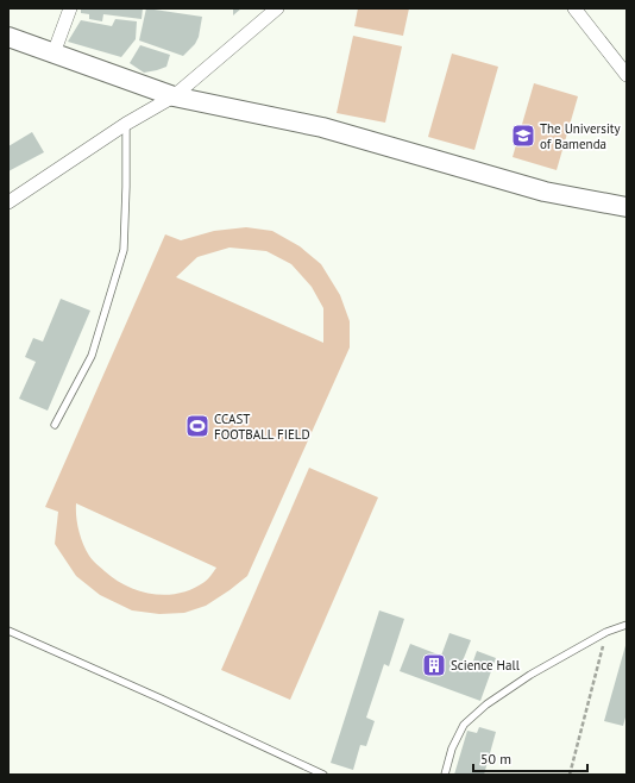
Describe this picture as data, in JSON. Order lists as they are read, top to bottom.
{
  "places": {
    "school or university": ["The University of Bamenda"],
    "sports": ["CCAST FOOTBALL FIELD"],
    "building": ["Science Hall"]
  },
  "scale_bar": "50 m"
}
